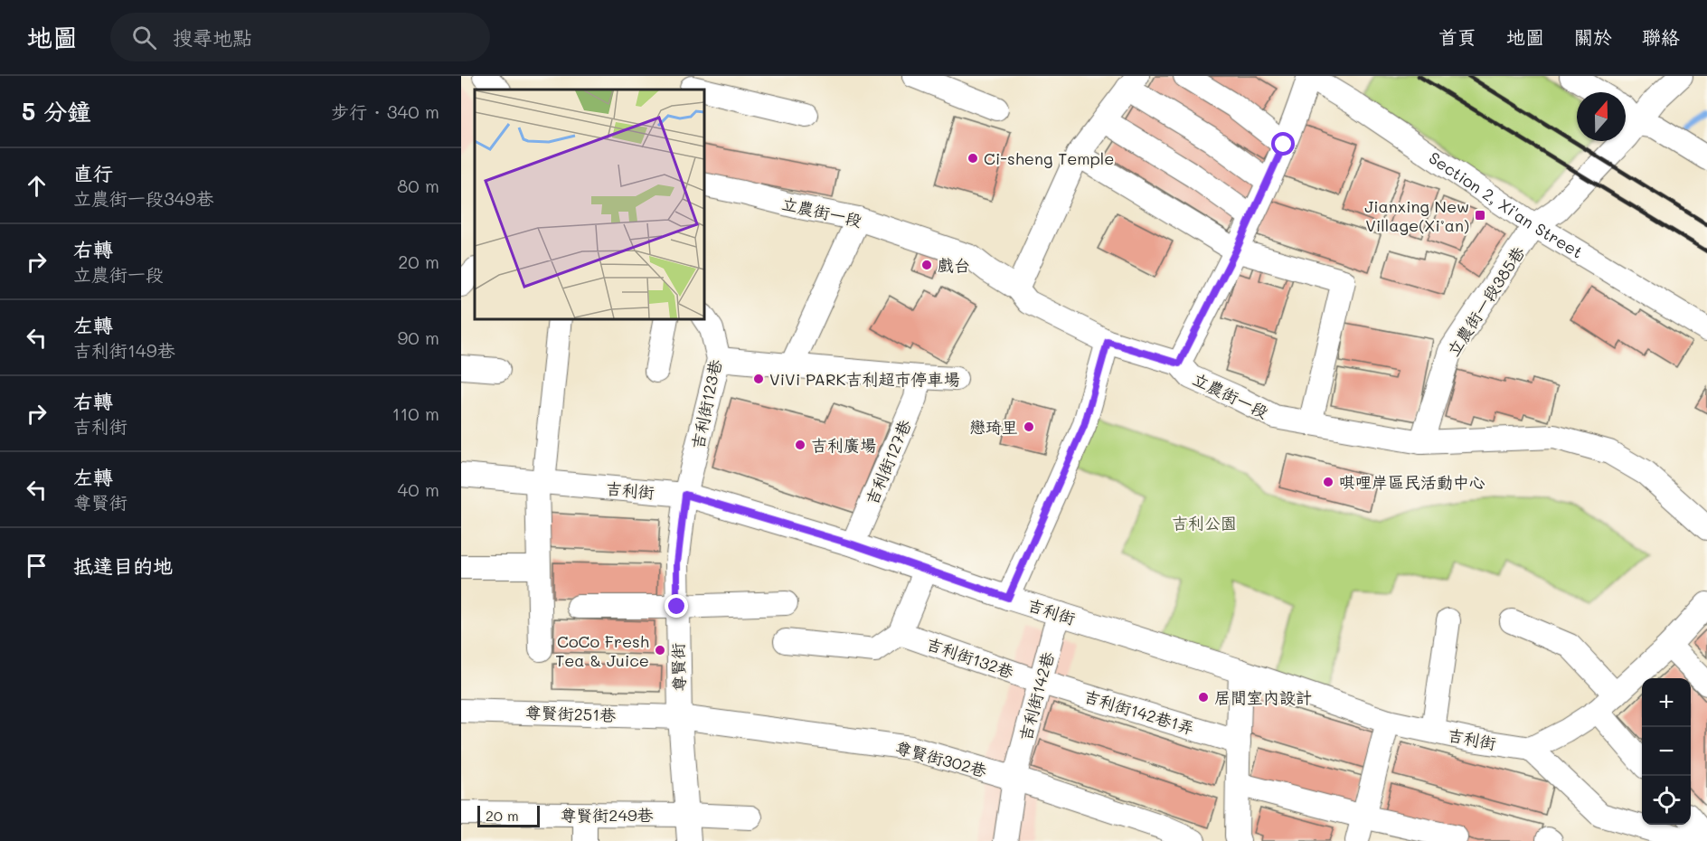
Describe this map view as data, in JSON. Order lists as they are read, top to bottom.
{
  "streets": {
    "street": [
      "Section 2, Xi'an Street",
      "立農街一段",
      "立農街一段385巷",
      "吉利街123巷",
      "吉利街127巷",
      "吉利街",
      "吉利街132巷",
      "尊賢街",
      "吉利街142巷",
      "吉利街142巷1弄",
      "尊賢街251巷",
      "尊賢街302巷",
      "尊賢街249巷"
    ]
  },
  "crossings": [
    ["Section 2, Xi'an Street", "立農街一段385巷"],
    ["立農街一段", "立農街一段385巷"],
    ["吉利街123巷", "吉利街"],
    ["吉利街123巷", "尊賢街"],
    ["吉利街127巷", "吉利街"],
    ["吉利街", "尊賢街"],
    ["吉利街", "吉利街142巷"],
    ["吉利街132巷", "吉利街142巷"],
    ["吉利街132巷", "吉利街142巷1弄"],
    ["尊賢街", "尊賢街251巷"],
    ["尊賢街", "尊賢街302巷"],
    ["尊賢街", "尊賢街249巷"],
    ["吉利街142巷", "吉利街142巷1弄"],
    ["吉利街142巷", "尊賢街302巷"],
    ["尊賢街251巷", "尊賢街302巷"]
  ],
  "parks": ["吉利公園"],
  "places": {
    "other": [
      "Ci-sheng Temple",
      "戲台",
      "ViVi PARK吉利超市停車場",
      "戀琦里",
      "吉利廣場",
      "唭哩岸區民活動中心",
      "CoCo Fresh Tea & Juice",
      "居間室內設計"
    ],
    "transit": ["Jianxing New Village(Xi’an)"]
  },
  "scale_bar": "20 m",
  "north": "top",
  "page": {
    "header": "地圖",
    "search": "搜尋地點",
    "nav": [
      "首頁",
      "地圖",
      "關於",
      "聯絡"
    ],
    "heading": ["5 分鐘", "步行 · 340 m"],
    "list": [
      ["直行", "立農街一段349巷", "80 m"],
      ["右轉", "立農街一段", "20 m"],
      ["左轉", "吉利街149巷", "90 m"],
      ["右轉", "吉利街", "110 m"],
      ["左轉", "尊賢街", "40 m"],
      "抵達目的地"
    ],
    "map_buttons": ["+", "−"],
    "scale": "20 m"
  }
}
